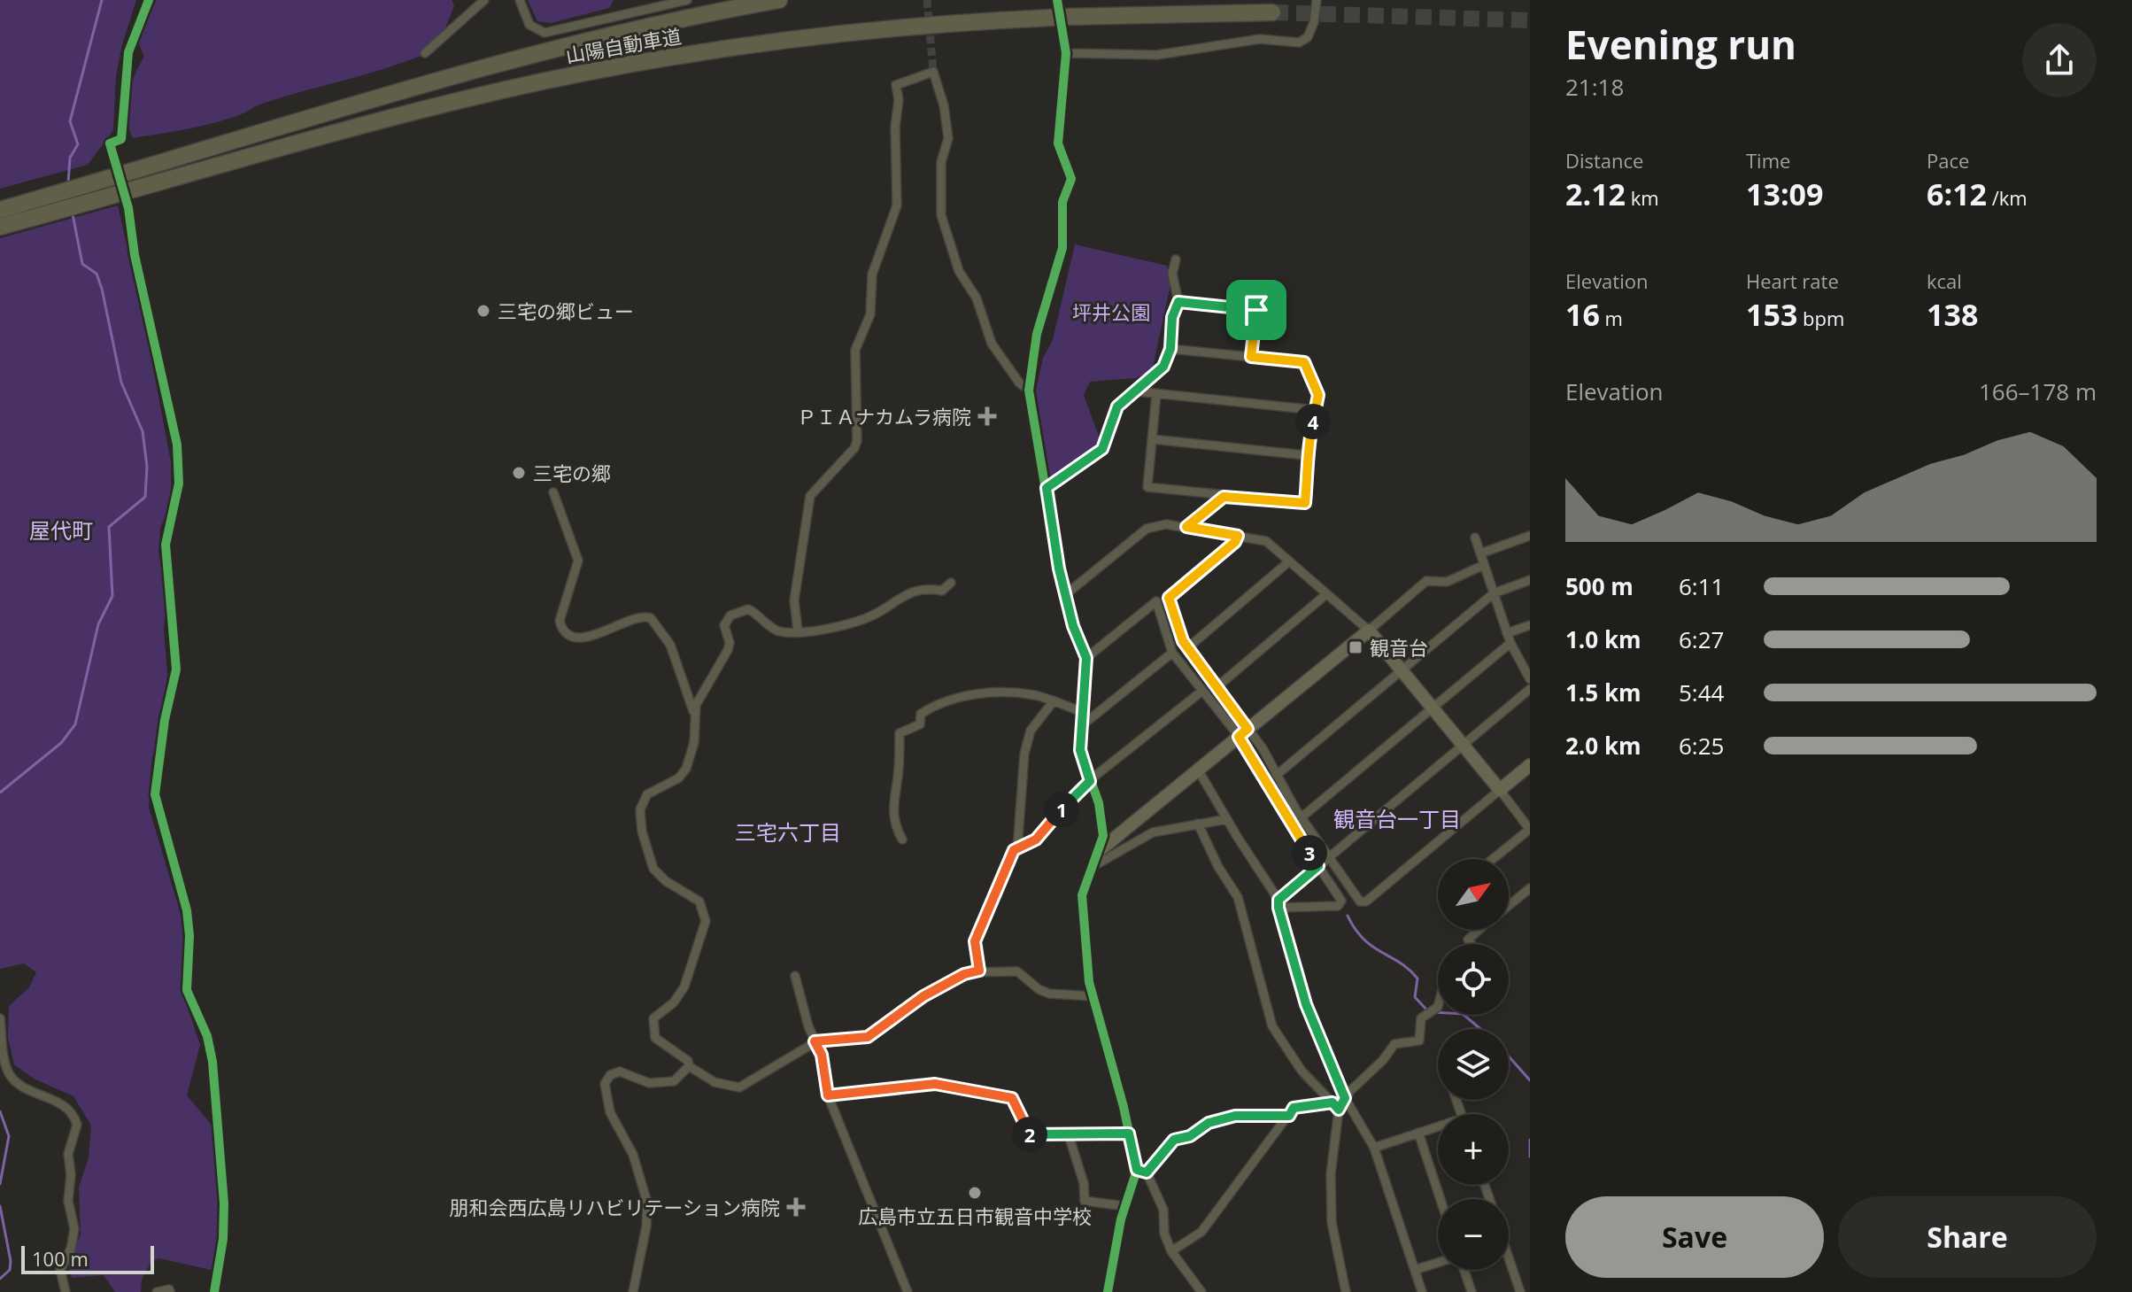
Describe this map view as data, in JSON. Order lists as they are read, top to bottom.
{
  "streets": {
    "highway": ["山陽自動車道"]
  },
  "districts": ["屋代町", "観音台一丁目", "三宅六丁目"],
  "parks": ["坪井公園"],
  "places": {
    "other": ["三宅の郷ビュー", "三宅の郷", "広島市立五日市観音中学校"],
    "health": ["ＰＩＡナカムラ病院", "朋和会西広島リハビリテーション病院"],
    "transit": ["観音台"]
  },
  "scale_bar": "100 m",
  "north": "top right",
  "page": {
    "heading": ["Evening run", "21:18"],
    "stats": [
      ["Distance", "2.12 km"],
      ["Time", "13:09"],
      ["Pace", "6:12 /km"],
      ["Elevation", "16 m"],
      ["Heart rate", "153 bpm"],
      ["kcal", "138"]
    ],
    "chart": ["Elevation", "166–178 m"],
    "pins": [
      "4",
      "1",
      "3",
      "2"
    ],
    "list": [
      {
        "name": "500 m",
        "note": "6:11"
      },
      {
        "name": "1.0 km",
        "note": "6:27"
      },
      {
        "name": "1.5 km",
        "note": "5:44"
      },
      {
        "name": "2.0 km",
        "note": "6:25"
      }
    ],
    "map_buttons": ["+", "−"],
    "buttons": ["Save", "Share"],
    "scale": "100 m"
  }
}
